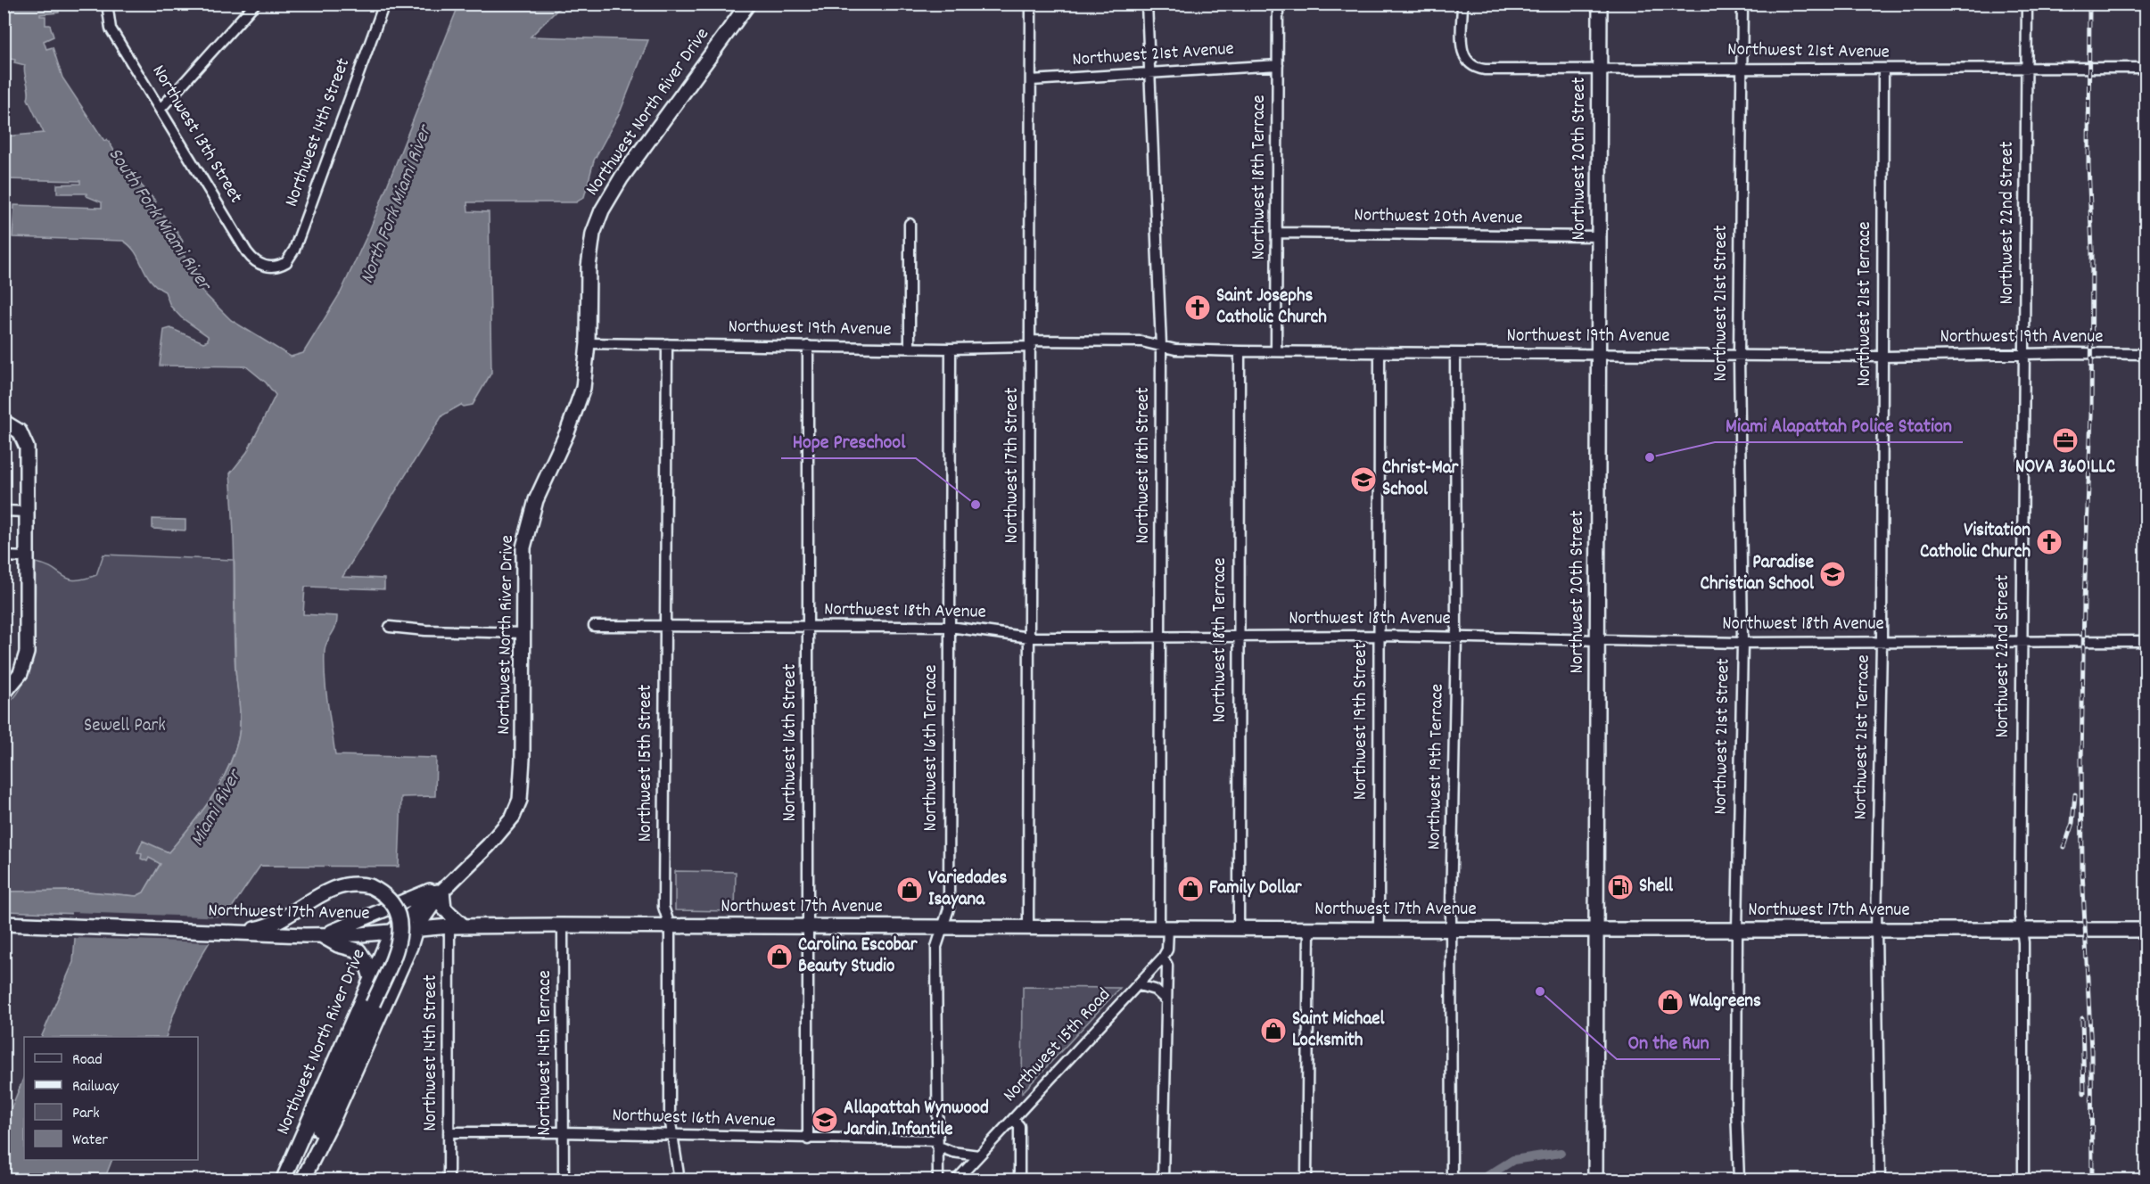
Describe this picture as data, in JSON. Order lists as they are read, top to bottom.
{
  "streets": {
    "main road": ["Northwest North River Drive", "Northwest 20th Street", "Northwest 17th Avenue"],
    "street": [
      "Northwest 21st Avenue",
      "Northwest 14th Street",
      "Northwest 13th Street",
      "Northwest 18th Terrace",
      "Northwest 20th Avenue",
      "Northwest 22nd Street",
      "Northwest 21st Street",
      "Northwest 21st Terrace",
      "Northwest 19th Avenue",
      "Northwest 17th Street",
      "Northwest 18th Street",
      "Northwest 18th Avenue",
      "Northwest 19th Street",
      "Northwest 16th Street",
      "Northwest 16th Terrace",
      "Northwest 15th Street",
      "Northwest 19th Terrace",
      "Northwest 15th Road",
      "Northwest 14th Terrace",
      "Northwest 16th Avenue"
    ]
  },
  "crossings": [
    ["Northwest 21st Avenue", "Northwest 20th Street"],
    ["Northwest 21st Avenue", "Northwest 18th Terrace"],
    ["Northwest 21st Avenue", "Northwest 22nd Street"],
    ["Northwest 21st Avenue", "Northwest 21st Street"],
    ["Northwest 21st Avenue", "Northwest 21st Terrace"],
    ["Northwest 21st Avenue", "Northwest 17th Street"],
    ["Northwest 21st Avenue", "Northwest 18th Street"],
    ["Northwest North River Drive", "Northwest 19th Avenue"],
    ["Northwest North River Drive", "Northwest 17th Avenue"],
    ["Northwest 14th Street", "Northwest 13th Street"],
    ["Northwest 14th Street", "Northwest 17th Avenue"],
    ["Northwest 14th Street", "Northwest 16th Avenue"],
    ["Northwest 20th Street", "Northwest 20th Avenue"],
    ["Northwest 20th Street", "Northwest 19th Avenue"],
    ["Northwest 20th Street", "Northwest 18th Avenue"],
    ["Northwest 20th Street", "Northwest 17th Avenue"],
    ["Northwest 18th Terrace", "Northwest 20th Avenue"],
    ["Northwest 18th Terrace", "Northwest 19th Avenue"],
    ["Northwest 18th Terrace", "Northwest 18th Avenue"],
    ["Northwest 18th Terrace", "Northwest 17th Avenue"],
    ["Northwest 22nd Street", "Northwest 19th Avenue"],
    ["Northwest 22nd Street", "Northwest 18th Avenue"],
    ["Northwest 22nd Street", "Northwest 17th Avenue"],
    ["Northwest 21st Street", "Northwest 19th Avenue"],
    ["Northwest 21st Street", "Northwest 18th Avenue"],
    ["Northwest 21st Street", "Northwest 17th Avenue"],
    ["Northwest 21st Terrace", "Northwest 19th Avenue"],
    ["Northwest 21st Terrace", "Northwest 18th Avenue"],
    ["Northwest 21st Terrace", "Northwest 17th Avenue"],
    ["Northwest 19th Avenue", "Northwest 17th Street"],
    ["Northwest 19th Avenue", "Northwest 18th Street"],
    ["Northwest 19th Avenue", "Northwest 19th Street"],
    ["Northwest 19th Avenue", "Northwest 16th Street"],
    ["Northwest 19th Avenue", "Northwest 16th Terrace"],
    ["Northwest 19th Avenue", "Northwest 15th Street"],
    ["Northwest 19th Avenue", "Northwest 19th Terrace"],
    ["Northwest 17th Street", "Northwest 18th Avenue"],
    ["Northwest 17th Street", "Northwest 17th Avenue"],
    ["Northwest 18th Street", "Northwest 18th Avenue"],
    ["Northwest 18th Street", "Northwest 17th Avenue"],
    ["Northwest 18th Street", "Northwest 15th Road"],
    ["Northwest 18th Avenue", "Northwest 19th Street"],
    ["Northwest 18th Avenue", "Northwest 16th Street"],
    ["Northwest 18th Avenue", "Northwest 16th Terrace"],
    ["Northwest 18th Avenue", "Northwest 15th Street"],
    ["Northwest 18th Avenue", "Northwest 19th Terrace"],
    ["Northwest 19th Street", "Northwest 17th Avenue"],
    ["Northwest 16th Street", "Northwest 17th Avenue"],
    ["Northwest 16th Street", "Northwest 16th Avenue"],
    ["Northwest 16th Terrace", "Northwest 17th Avenue"],
    ["Northwest 16th Terrace", "Northwest 16th Avenue"],
    ["Northwest 15th Street", "Northwest 17th Avenue"],
    ["Northwest 15th Street", "Northwest 16th Avenue"],
    ["Northwest 19th Terrace", "Northwest 17th Avenue"],
    ["Northwest 17th Avenue", "Northwest 15th Road"],
    ["Northwest 17th Avenue", "Northwest 14th Terrace"],
    ["Northwest 14th Terrace", "Northwest 16th Avenue"]
  ],
  "water": ["North Fork Miami River", "South Fork Miami River", "Miami River"],
  "parks": ["Sewell Park"],
  "places": {
    "church": ["Saint Josephs Catholic Church", "Visitation Catholic Church"],
    "office": ["NOVA 360 LLC"],
    "other": ["Miami Alapattah Police Station", "Hope Preschool", "On the Run"],
    "school or university": ["Christ-Mar School", "Paradise Christian School", "Allapattah Wynwood Jardin Infantile"],
    "fuel station": ["Shell"],
    "shop": [
      "Family Dollar",
      "Variedades Isayana",
      "Carolina Escobar Beauty Studio",
      "Walgreens",
      "Saint Michael Locksmith"
    ]
  },
  "legend": [
    "Road",
    "Railway",
    "Park",
    "Water"
  ]
}
